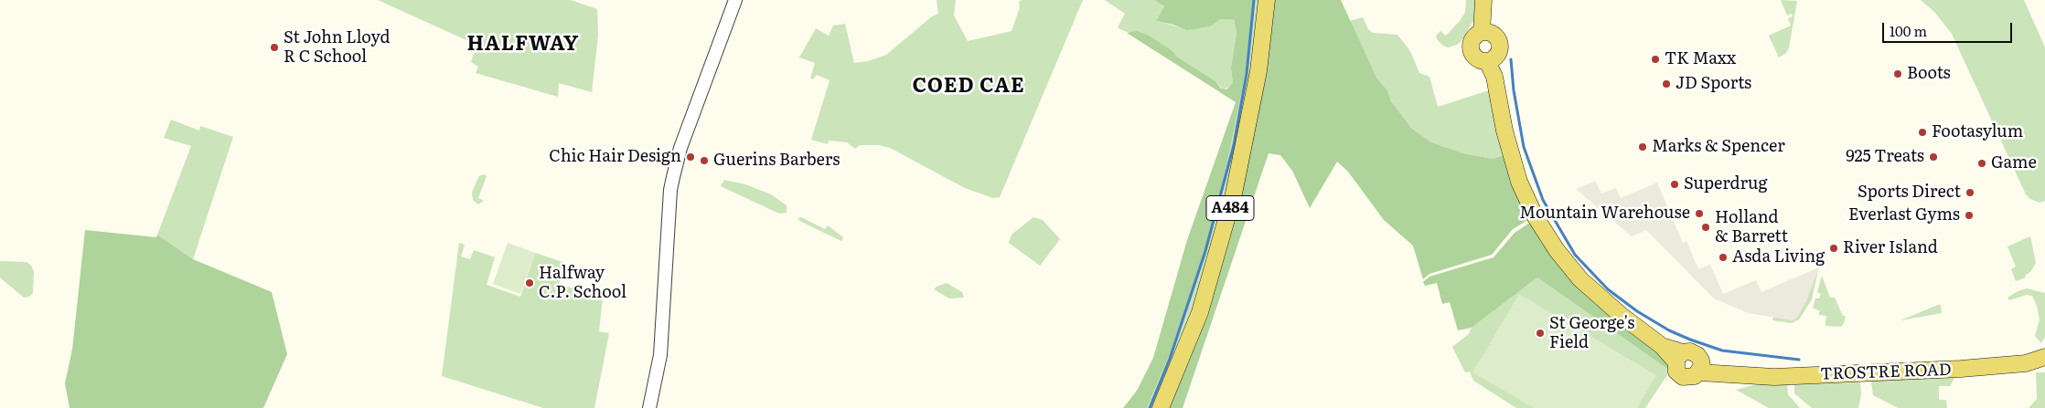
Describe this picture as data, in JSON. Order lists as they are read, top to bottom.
{
  "streets": {
    "main road": ["A484", "TROSTRE ROAD"]
  },
  "districts": ["HALFWAY", "COED CAE"],
  "places": [
    "St John Lloyd R C School",
    "TK Maxx",
    "Boots",
    "JD Sports",
    "Footasylum",
    "Marks & Spencer",
    "Chic Hair Design",
    "925 Treats",
    "Guerins Barbers",
    "Game",
    "Superdrug",
    "Sports Direct",
    "Mountain Warehouse",
    "Everlast Gyms",
    "Holland & Barrett",
    "River Island",
    "Asda Living",
    "Halfway C.P. School",
    "St George's Field"
  ],
  "scale_bar": "100 m"
}
